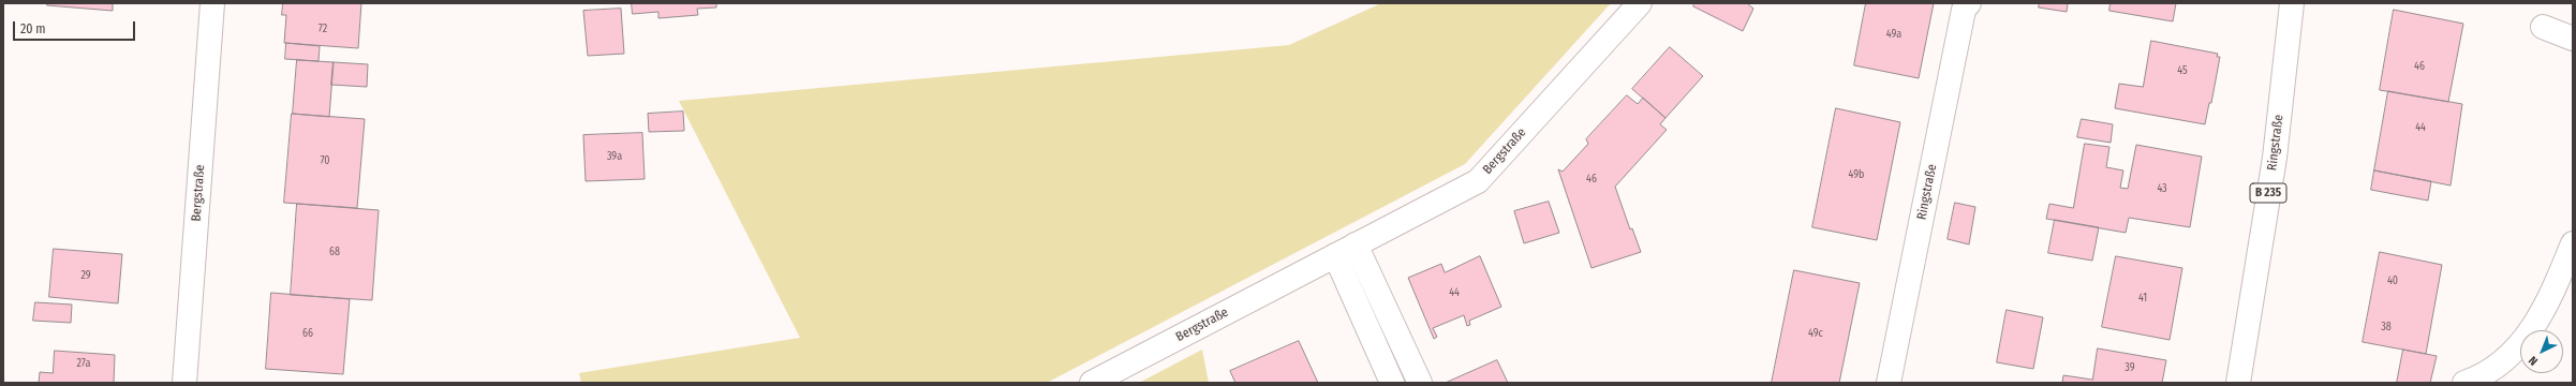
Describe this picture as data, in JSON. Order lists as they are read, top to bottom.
{
  "streets": {
    "street": ["Ringstraße", "Bergstraße", "B 235"]
  },
  "house_numbers": [
    "72",
    "49a",
    "46",
    "45",
    "44",
    "39a",
    "70",
    "49b",
    "46",
    "43",
    "68",
    "29",
    "40",
    "44",
    "41",
    "38",
    "66",
    "49c",
    "27a",
    "39"
  ],
  "scale_bar": "20 m",
  "north": "bottom left"
}
